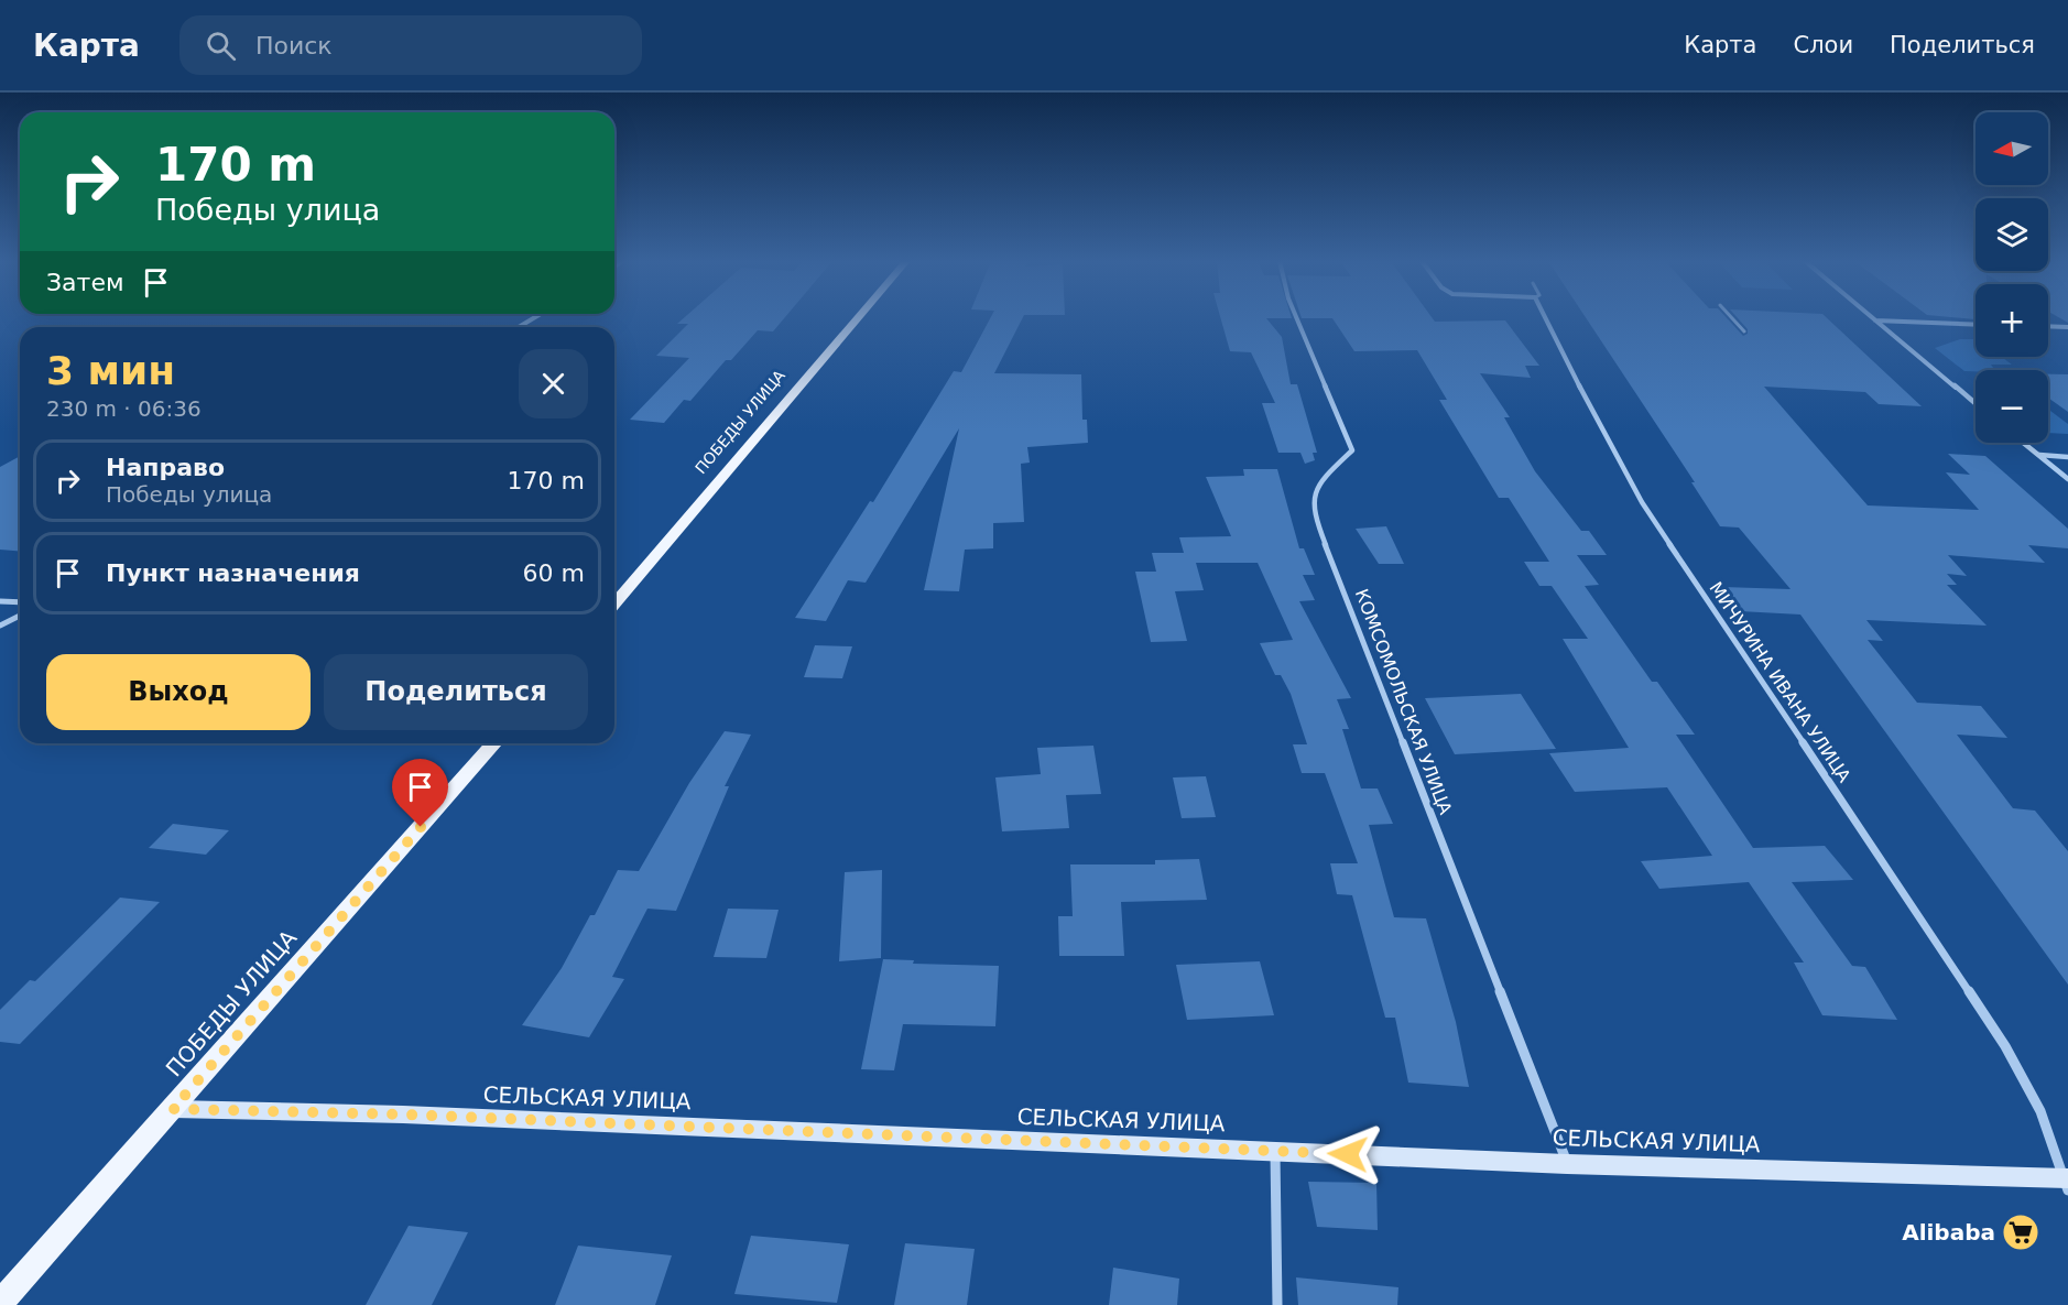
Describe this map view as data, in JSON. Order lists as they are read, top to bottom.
{
  "streets": {
    "main road": ["ПОБЕДЫ УЛИЦА", "СЕЛЬСКАЯ УЛИЦА"],
    "street": ["МИЧУРИНА ИВАНА УЛИЦА", "КОМСОМОЛЬСКАЯ УЛИЦА"]
  },
  "crossings": [
    ["ПОБЕДЫ УЛИЦА", "СЕЛЬСКАЯ УЛИЦА"],
    ["МИЧУРИНА ИВАНА УЛИЦА", "СЕЛЬСКАЯ УЛИЦА"],
    ["КОМСОМОЛЬСКАЯ УЛИЦА", "СЕЛЬСКАЯ УЛИЦА"]
  ],
  "places": {
    "supermarket": ["Alibaba"]
  },
  "north": "left",
  "page": {
    "header": "Карта",
    "search": "Поиск",
    "nav": ["Карта", "Слои", "Поделиться"],
    "map_buttons": ["+", "−"],
    "turn": ["170 m", "Победы улица"],
    "then": "Затем",
    "heading": ["3 мин", "230 m · 06:36"],
    "list": [
      {
        "name": "Направо",
        "note": "Победы улица",
        "value": "170 m"
      },
      {
        "name": "Пункт назначения",
        "value": "60 m"
      }
    ],
    "buttons": ["Выход", "Поделиться"]
  }
}
